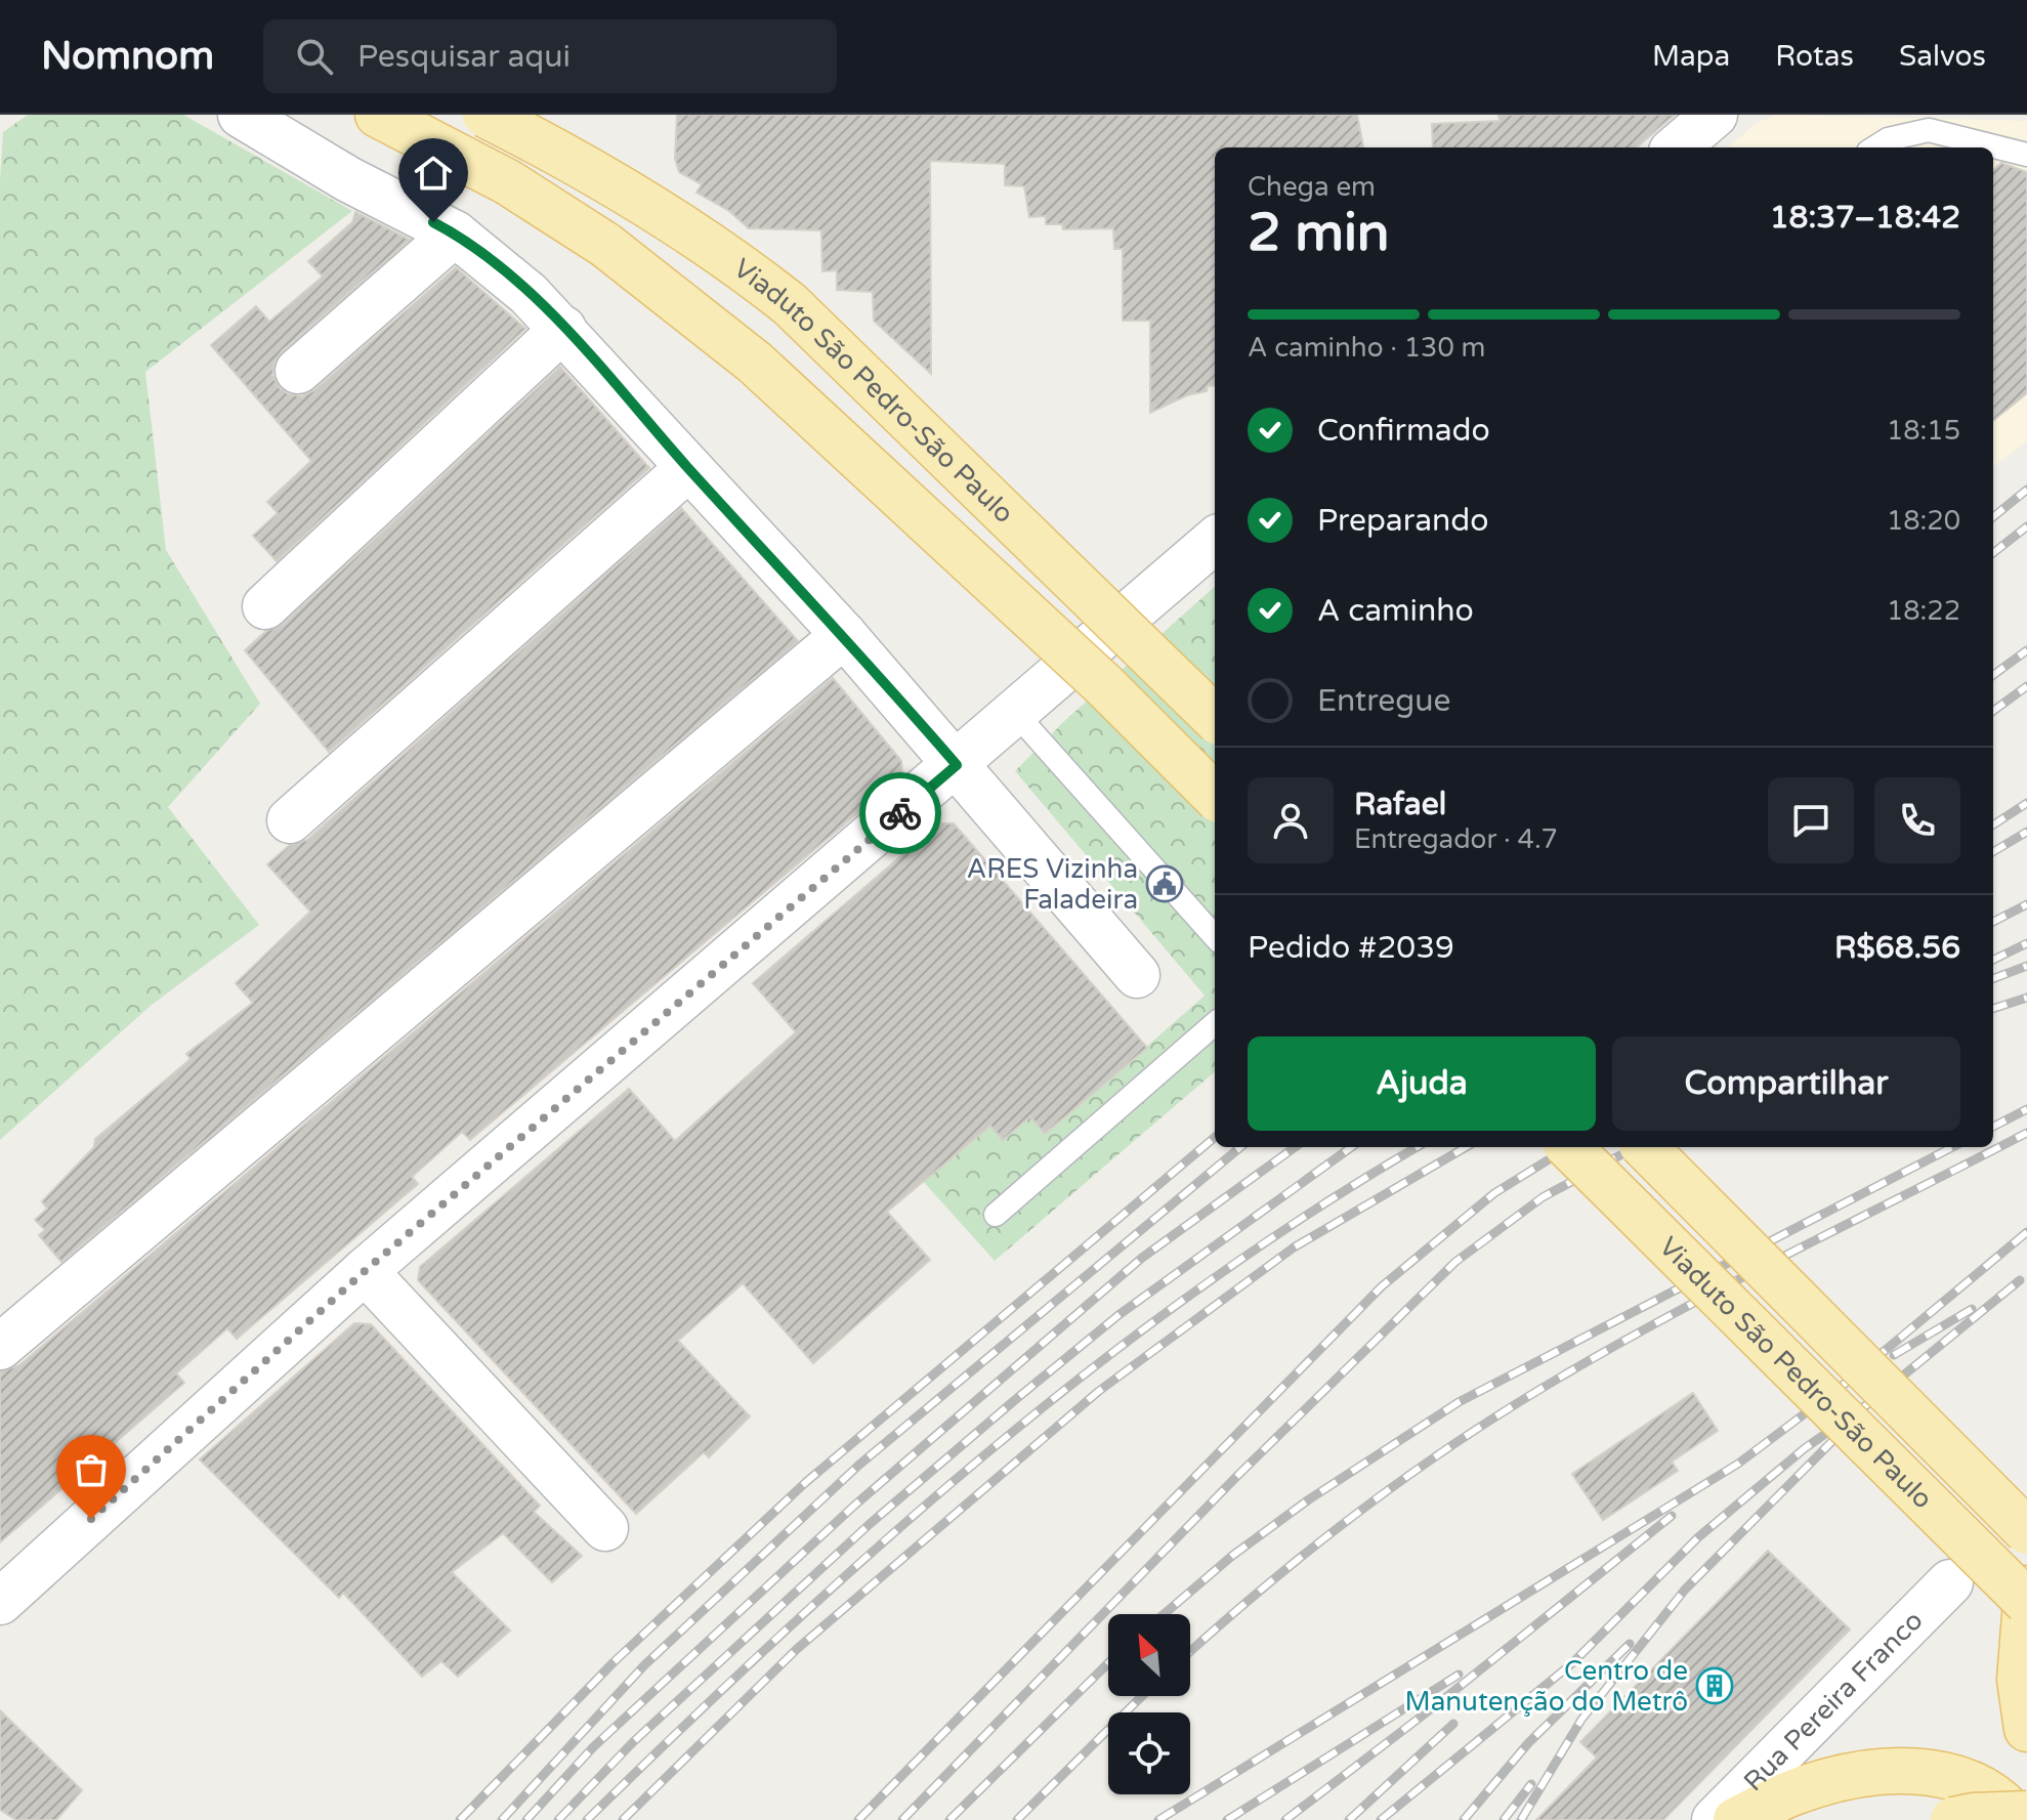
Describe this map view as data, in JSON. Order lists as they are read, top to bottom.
{
  "streets": {
    "main road": ["Viaduto São Pedro-São Paulo"],
    "street": ["Rua Pereira Franco"]
  },
  "places": {
    "public building": ["ARES Vizinha Faladeira"],
    "building": ["Centro de Manutenção do Metrô"]
  },
  "north": "top left",
  "page": {
    "header": "Nomnom",
    "search": "Pesquisar aqui",
    "nav": ["Mapa", "Rotas", "Salvos"],
    "heading": ["2 min", "Chega em", "18:37–18:42"],
    "panel": [
      "Rafael",
      "Entregador · 4.7",
      "Pedido #2039",
      "R$68.56"
    ],
    "bar": "A caminho · 130 m",
    "list": [
      ["Confirmado", "18:15"],
      ["Preparando", "18:20"],
      ["A caminho", "18:22"],
      "Entregue"
    ],
    "buttons": ["Ajuda", "Compartilhar"]
  }
}
